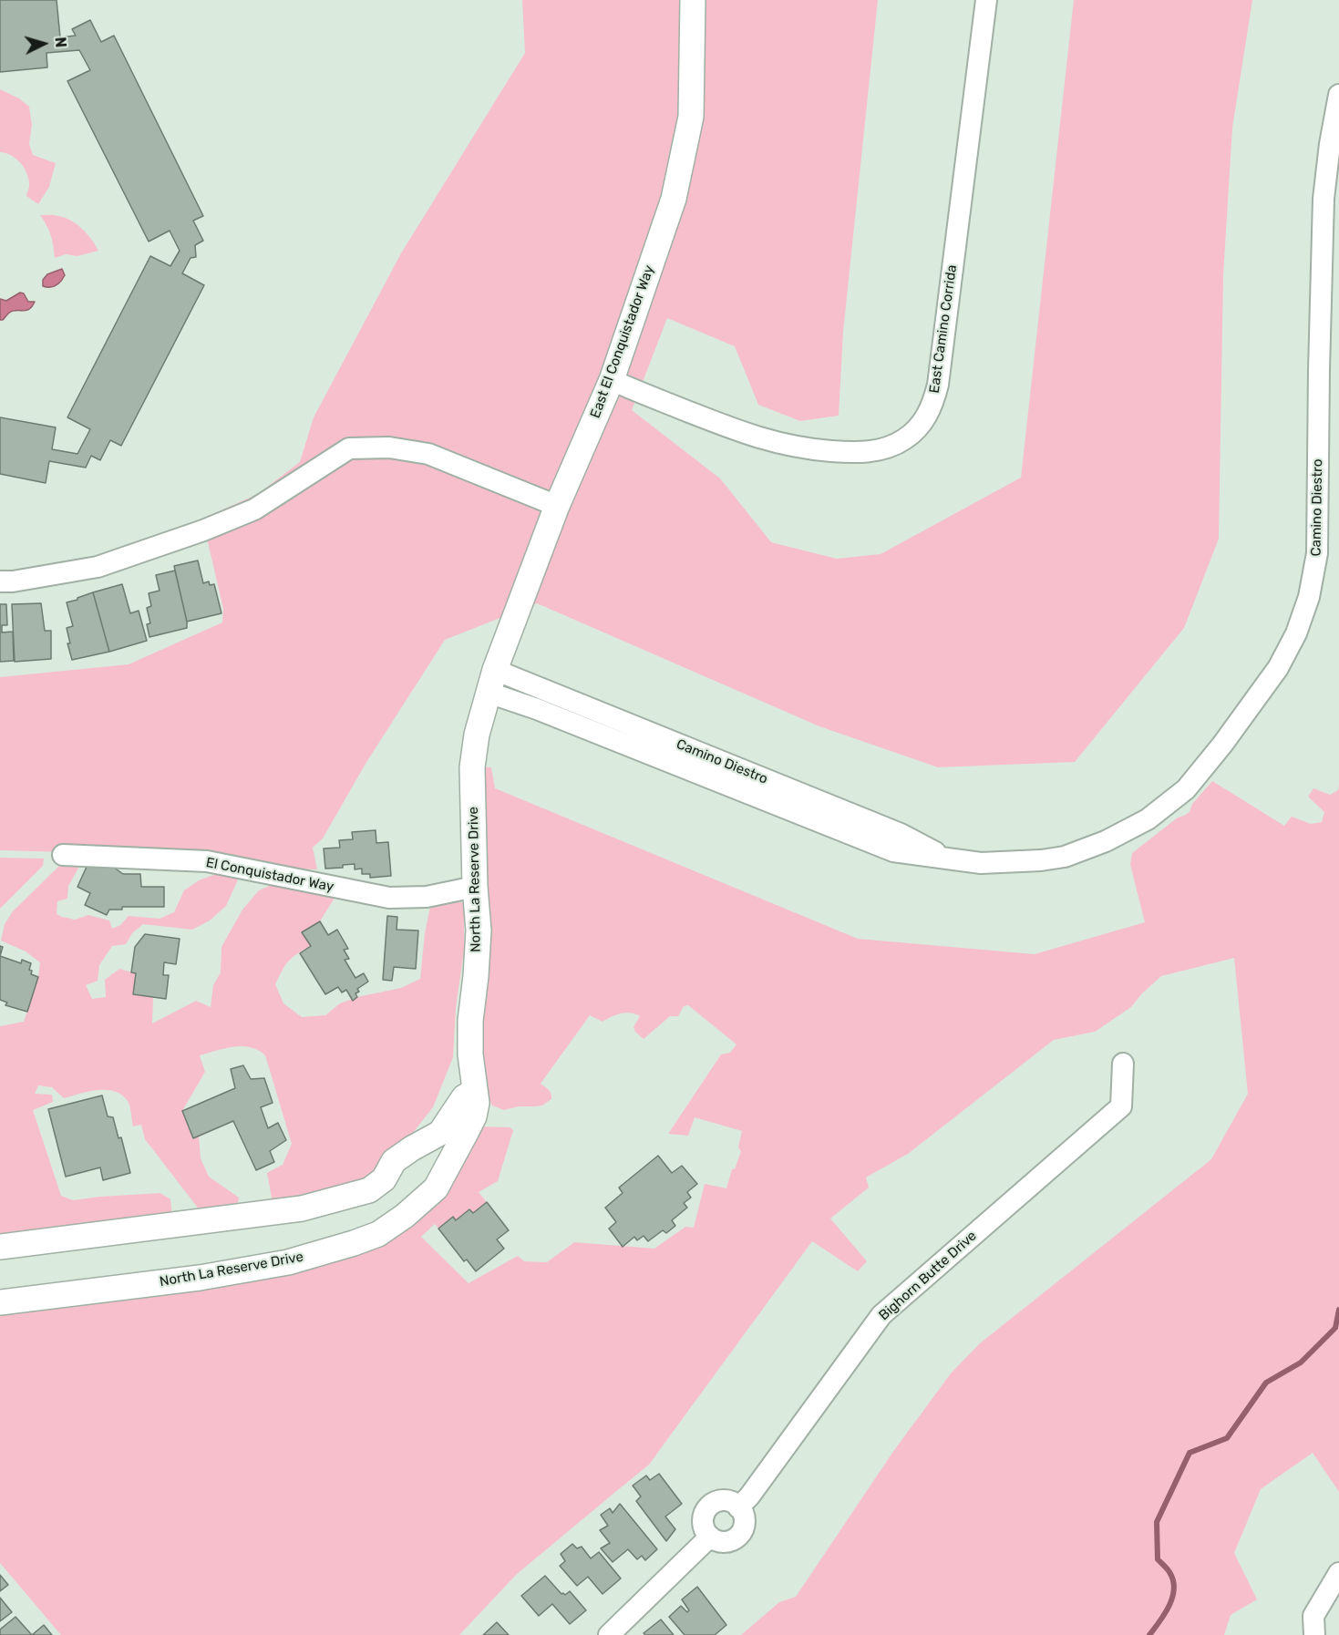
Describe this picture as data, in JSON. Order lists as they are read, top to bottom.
{
  "streets": {
    "street": [
      "East Camino Corrida",
      "East El Conquistador Way",
      "Camino Diestro",
      "El Conquistador Way",
      "North La Reserve Drive",
      "Bighorn Butte Drive"
    ]
  },
  "crossings": [
    ["East Camino Corrida", "East El Conquistador Way"],
    ["East El Conquistador Way", "Camino Diestro"],
    ["East El Conquistador Way", "North La Reserve Drive"],
    ["Camino Diestro", "North La Reserve Drive"],
    ["El Conquistador Way", "North La Reserve Drive"]
  ],
  "north": "right"
}
